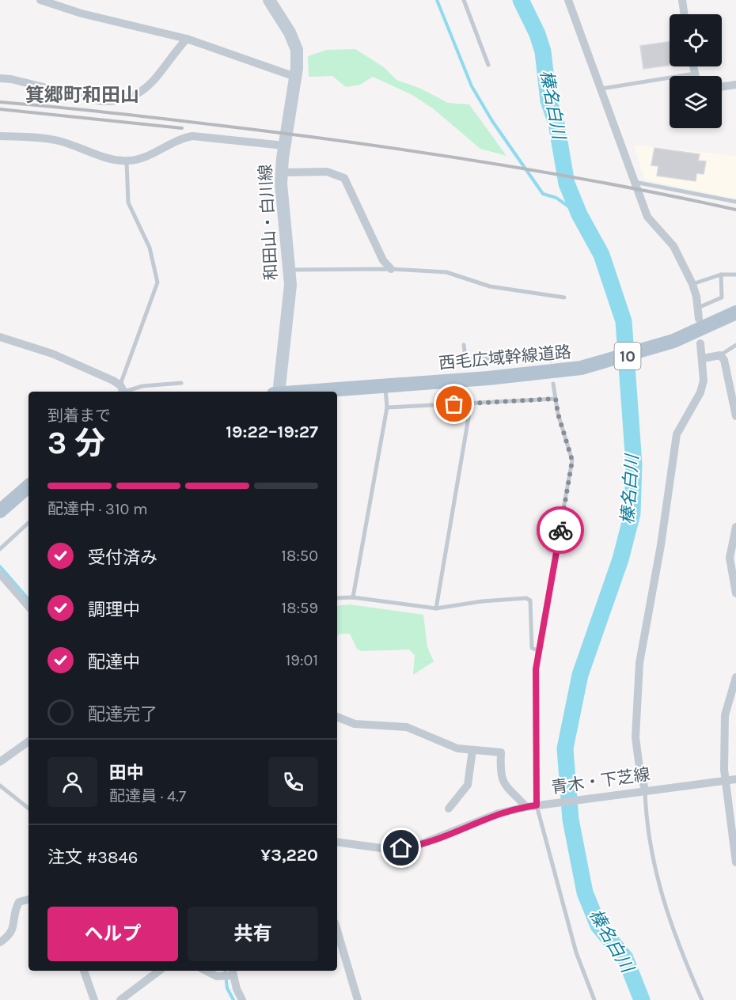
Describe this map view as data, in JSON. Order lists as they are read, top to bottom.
{
  "streets": {
    "main road": ["10", "西毛広域幹線道路"],
    "street": ["和田山・白川線", "青木・下芝線"]
  },
  "districts": ["箕郷町和田山"],
  "water": ["榛名白川"],
  "page": {
    "heading": ["3 分", "到着まで", "19:22–19:27"],
    "panel": [
      "田中",
      "配達員 · 4.7",
      "注文 #3846",
      "¥3,220"
    ],
    "bar": "配達中 · 310 m",
    "list": [
      ["受付済み", "18:50"],
      ["調理中", "18:59"],
      ["配達中", "19:01"],
      "配達完了"
    ],
    "buttons": ["ヘルプ", "共有"]
  }
}
